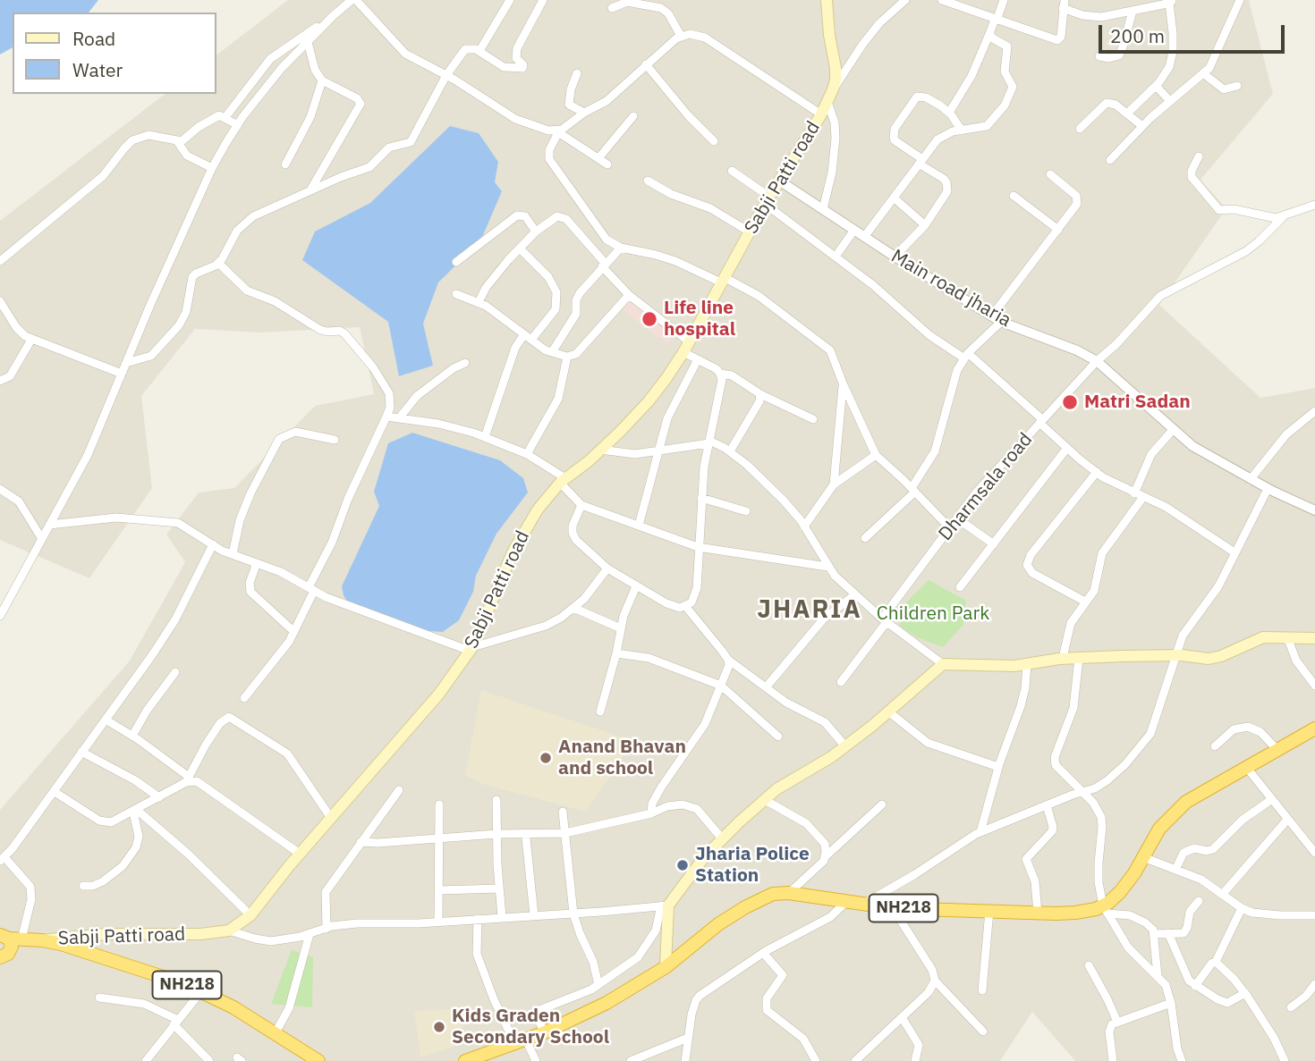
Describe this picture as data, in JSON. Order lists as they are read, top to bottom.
{
  "streets": {
    "highway": ["NH218"],
    "main road": ["Sabji Patti road"],
    "street": ["Main road jharia", "Dharmsala road"]
  },
  "crossings": [
    ["Sabji Patti road", "Main road jharia"],
    ["Sabji Patti road", "NH218"],
    ["Main road jharia", "Dharmsala road"]
  ],
  "districts": ["JHARIA"],
  "parks": ["Children Park"],
  "places": [
    "Life line hospital",
    "Matri Sadan",
    "Anand Bhavan and school",
    "Jharia Police Station",
    "Kids Graden Secondary School"
  ],
  "legend": ["Road", "Water"],
  "scale_bar": "200 m"
}
